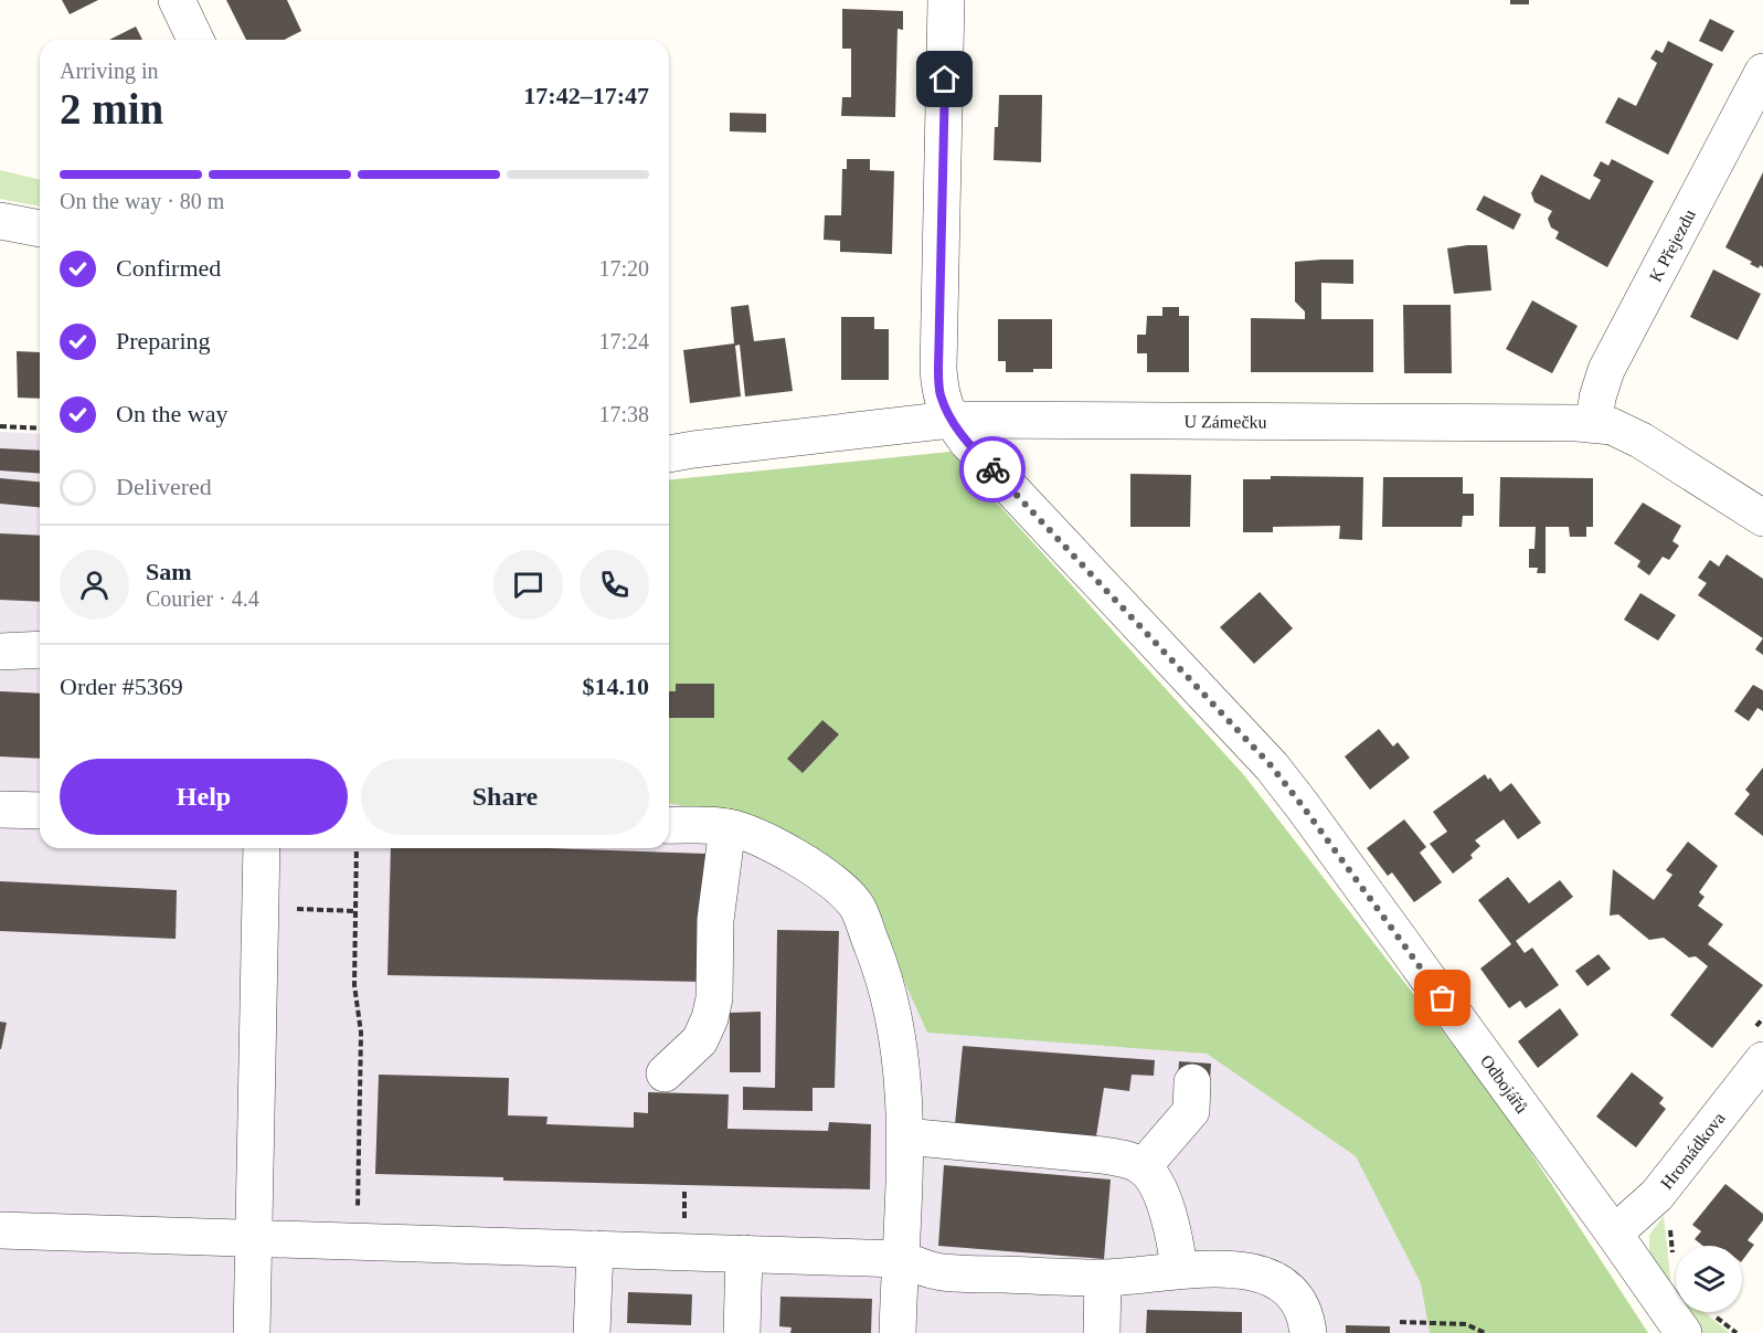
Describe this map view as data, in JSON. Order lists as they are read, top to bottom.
{
  "streets": {
    "street": [
      "K Přejezdu",
      "U Zámečku",
      "Odbojářů",
      "Hromádkova"
    ]
  },
  "crossings": [
    ["K Přejezdu", "U Zámečku"],
    ["U Zámečku", "Odbojářů"],
    ["Odbojářů", "Hromádkova"]
  ],
  "page": {
    "heading": ["2 min", "Arriving in", "17:42–17:47"],
    "panel": [
      "Sam",
      "Courier · 4.4",
      "Order #5369",
      "$14.10"
    ],
    "bar": "On the way · 80 m",
    "list": [
      ["Confirmed", "17:20"],
      ["Preparing", "17:24"],
      ["On the way", "17:38"],
      "Delivered"
    ],
    "buttons": ["Help", "Share"]
  }
}
